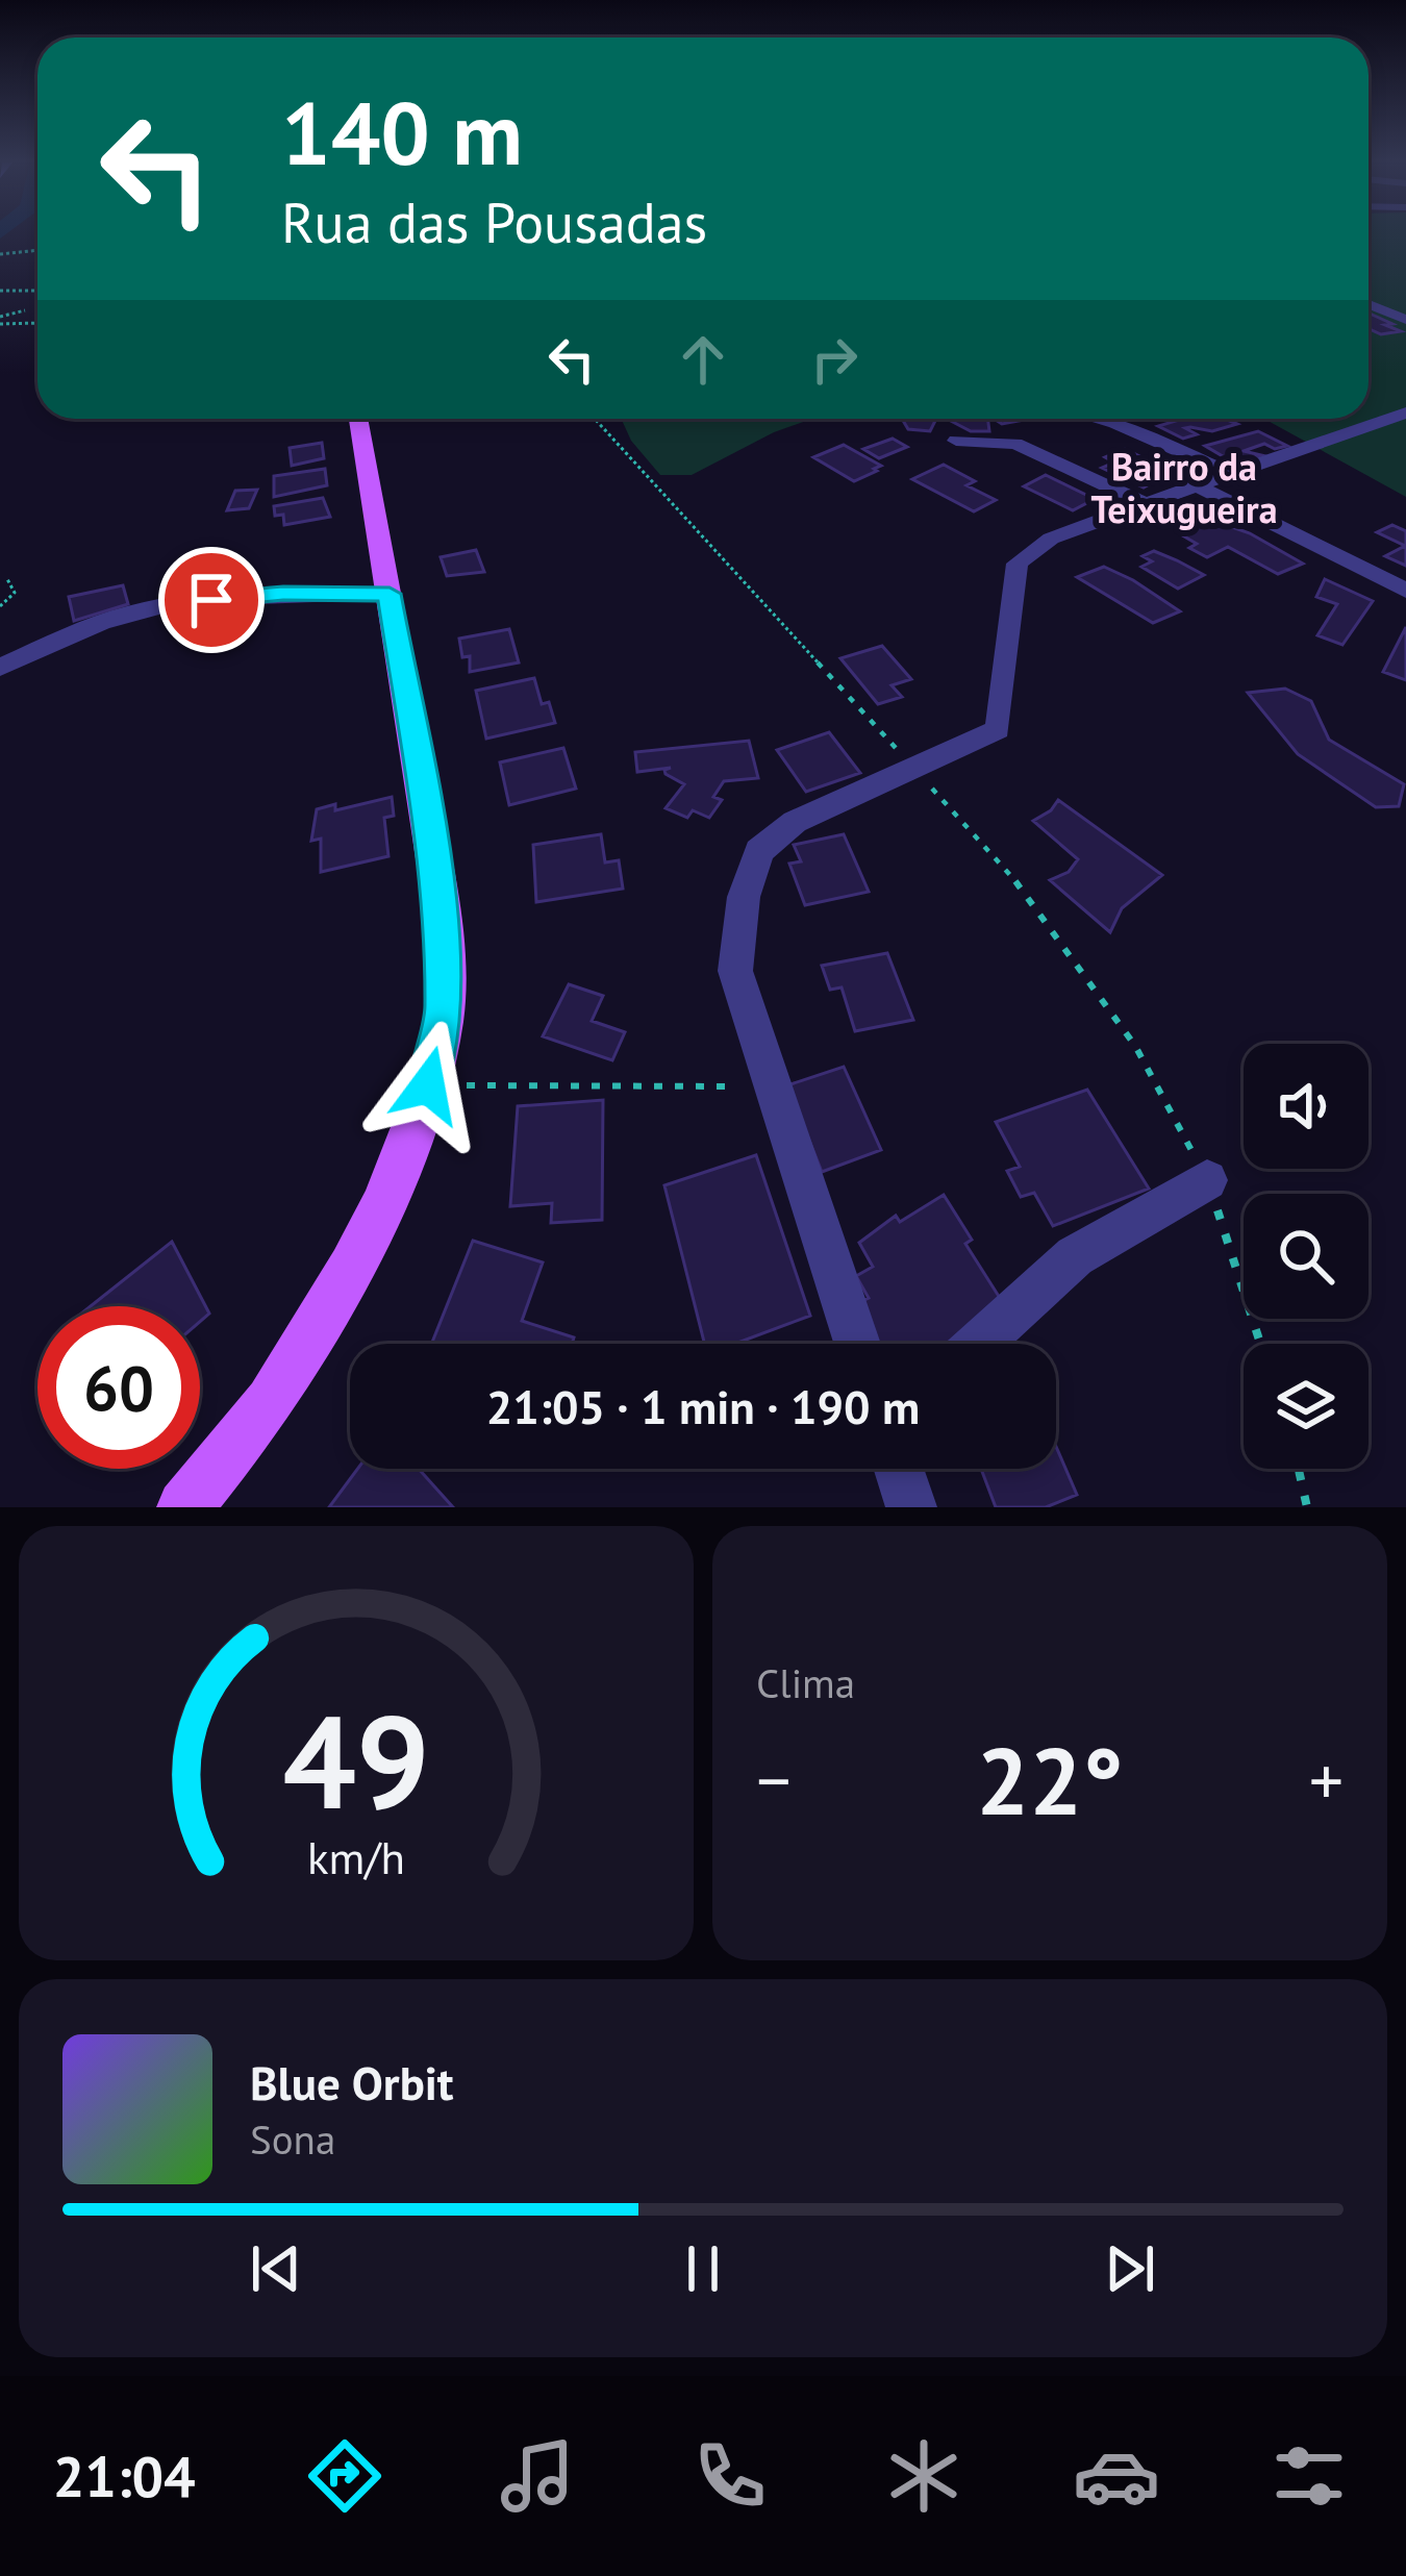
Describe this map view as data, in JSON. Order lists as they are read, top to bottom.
{
  "districts": ["Bairro da Teixugueira"],
  "page": {
    "turn": ["140 m", "Rua das Pousadas"],
    "limit": "60",
    "trip": "21:05 · 1 min · 190 m",
    "tile": "Clima",
    "heat": ["−", "22°", "+"],
    "song": ["Blue Orbit", "Sona"],
    "tabs": "21:04",
    "gauge": ["49", "km/h"]
  }
}
